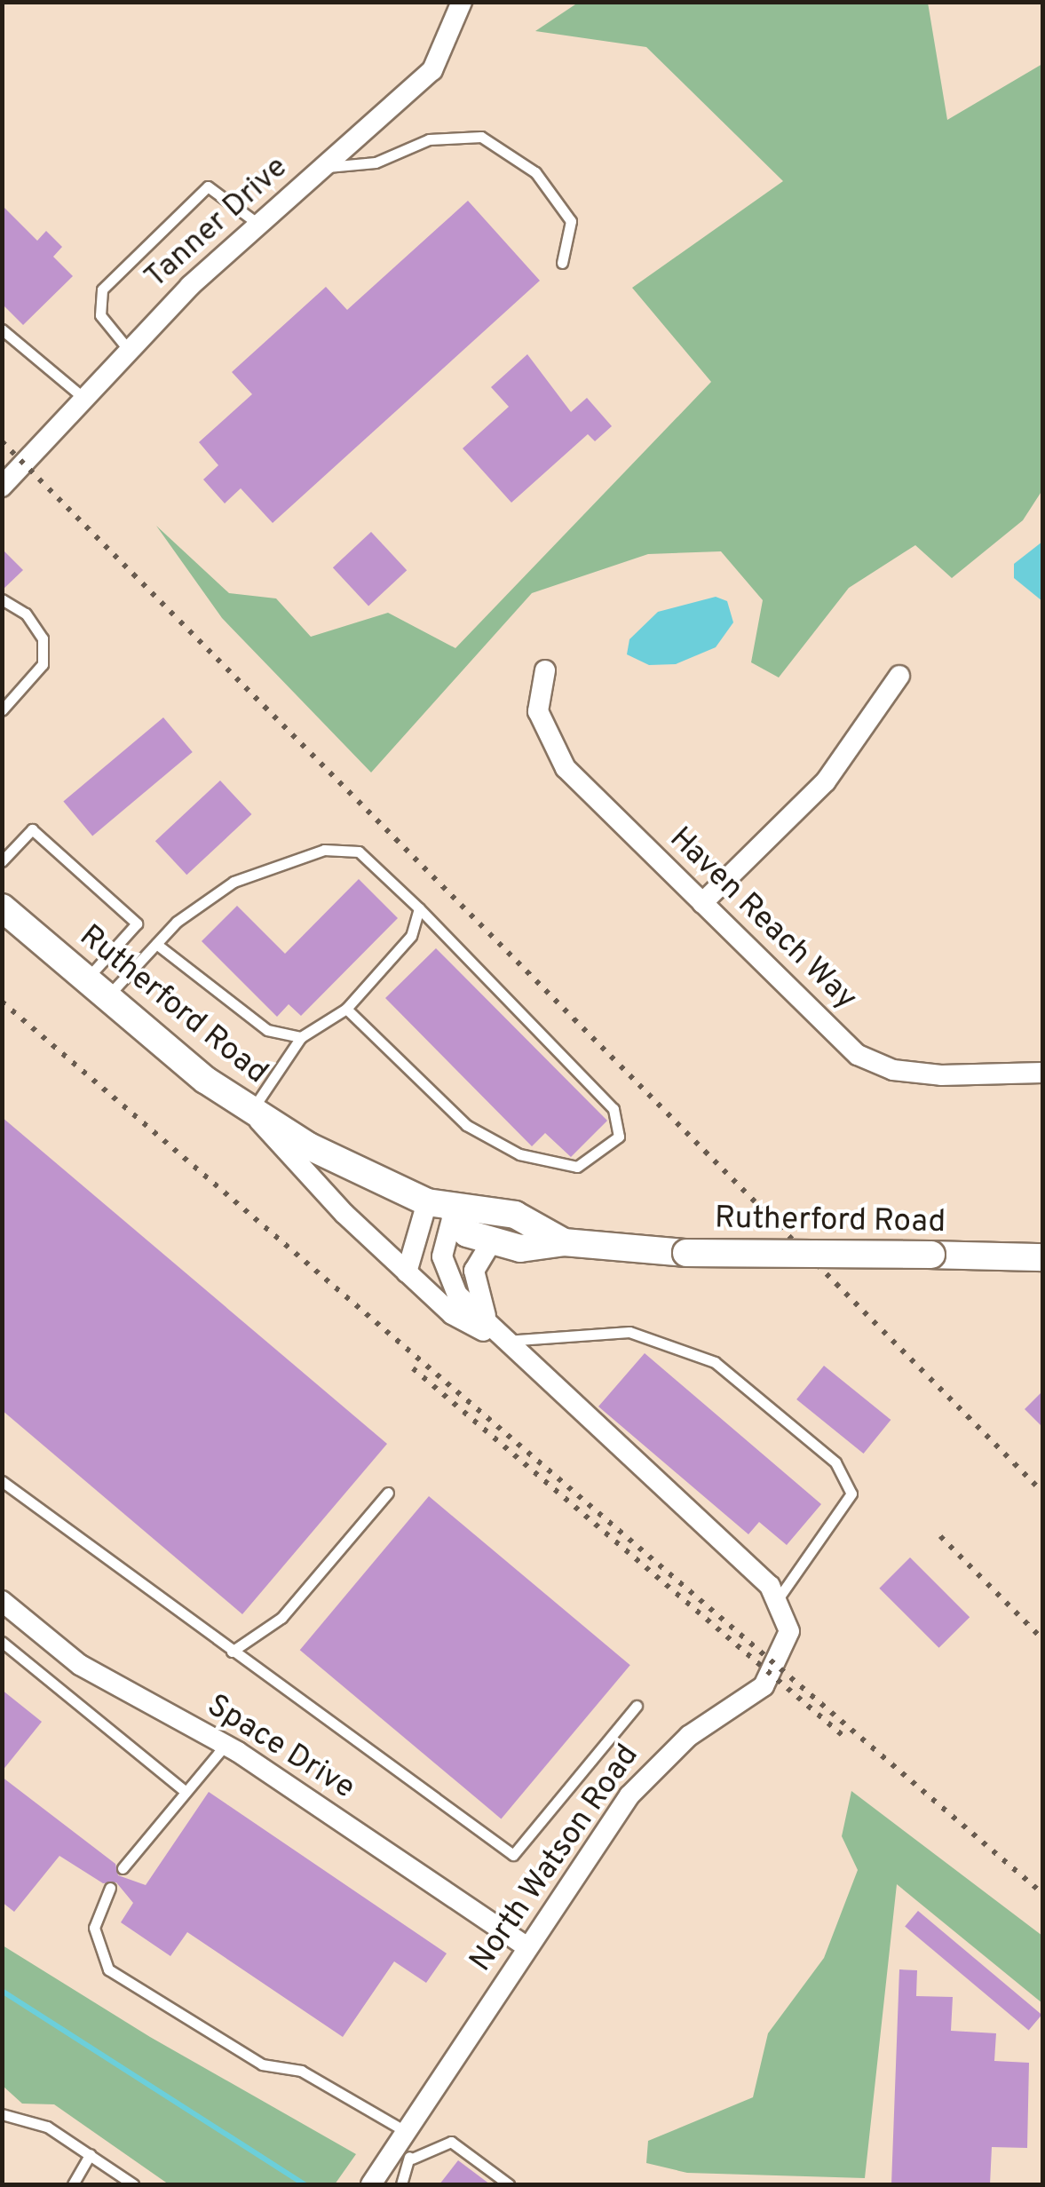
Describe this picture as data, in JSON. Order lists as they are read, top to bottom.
{
  "streets": {
    "street": [
      "Tanner Drive",
      "Haven Reach Way",
      "Rutherford Road",
      "Space Drive",
      "North Watson Road"
    ]
  },
  "crossings": [
    ["Space Drive", "North Watson Road"]
  ]
}
